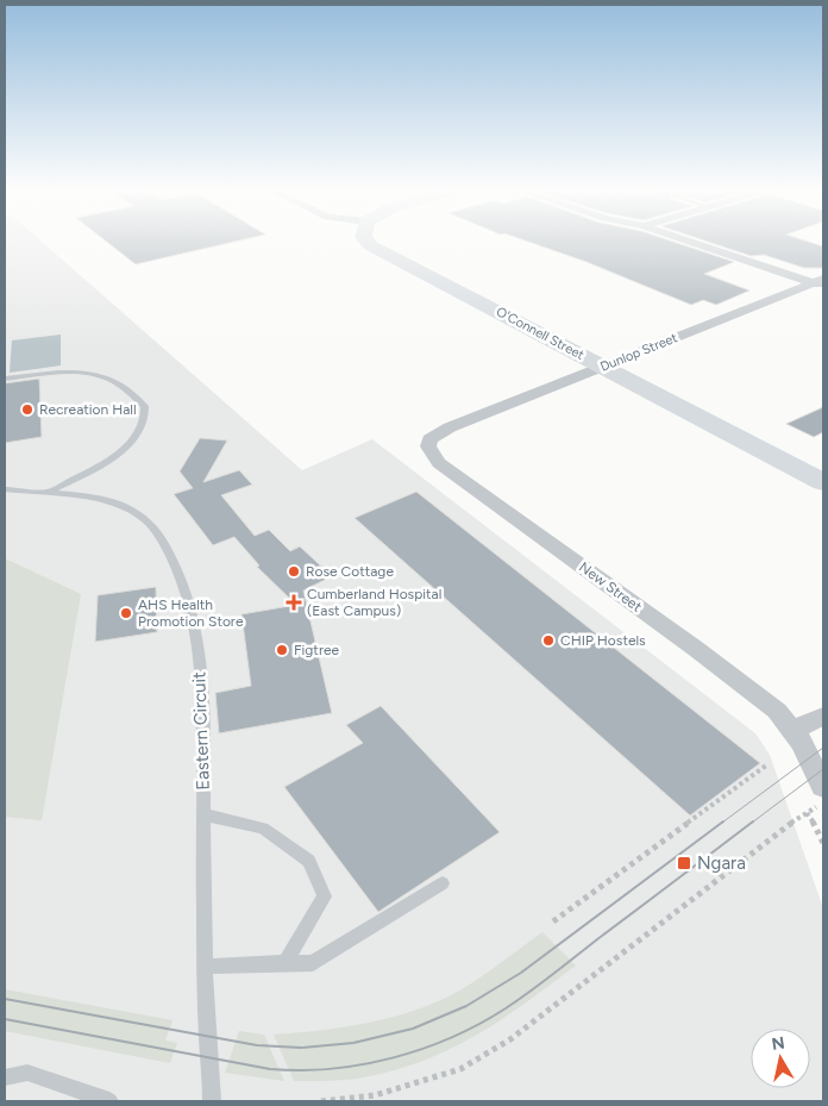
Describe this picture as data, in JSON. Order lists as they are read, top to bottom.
{
  "streets": {
    "main road": ["O'Connell Street"],
    "street": ["Dunlop Street", "New Street"],
    "lane": ["Eastern Circuit"]
  },
  "crossings": [
    ["O'Connell Street", "Dunlop Street"],
    ["Dunlop Street", "New Street"]
  ],
  "places": {
    "other": [
      "Recreation Hall",
      "Rose Cottage",
      "AHS Health Promotion Store",
      "CHIP Hostels",
      "Figtree"
    ],
    "health": ["Cumberland Hospital (East Campus)"],
    "transit": ["Ngara"]
  },
  "north": "top"
}
